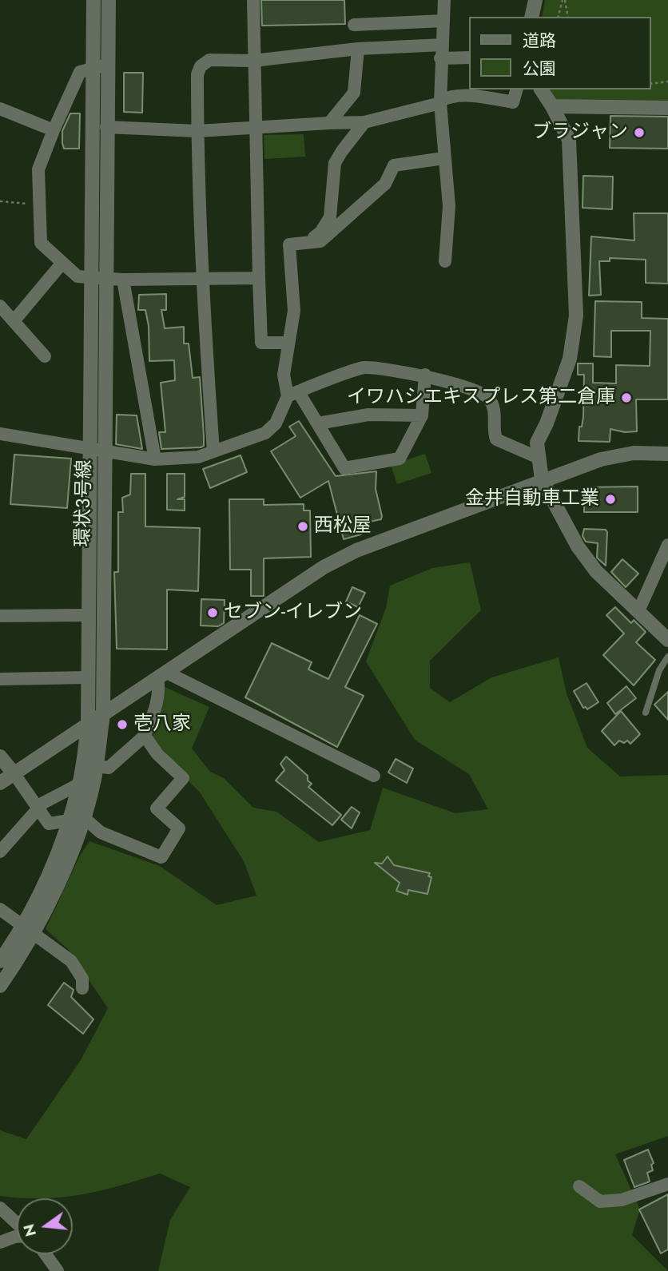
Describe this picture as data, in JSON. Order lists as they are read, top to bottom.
{
  "streets": {
    "street": ["環状3号線"]
  },
  "places": [
    "ブラジャン",
    "イワハシエキスプレス第二倉庫",
    "金井自動車工業",
    "西松屋",
    "セブン-イレブン",
    "壱八家"
  ],
  "legend": ["道路", "公園"],
  "north": "left"
}
